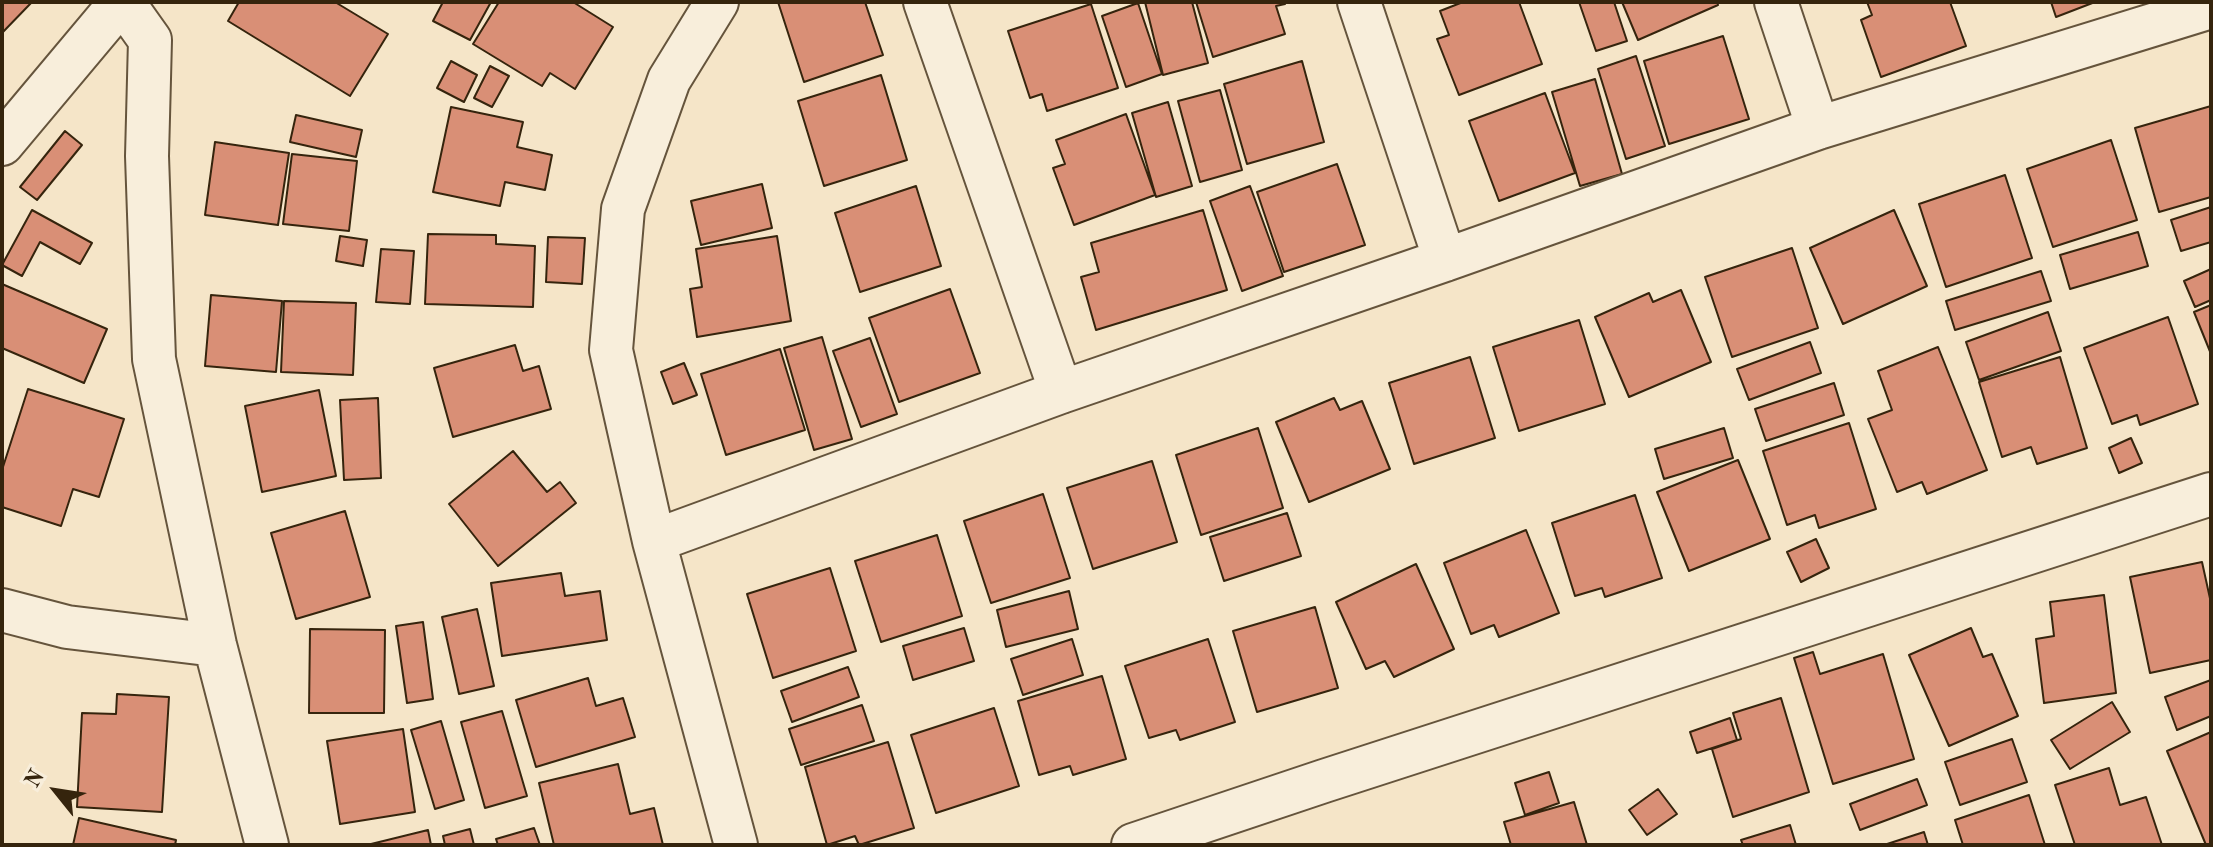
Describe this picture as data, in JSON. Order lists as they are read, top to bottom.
{
  "north": "top left"
}
